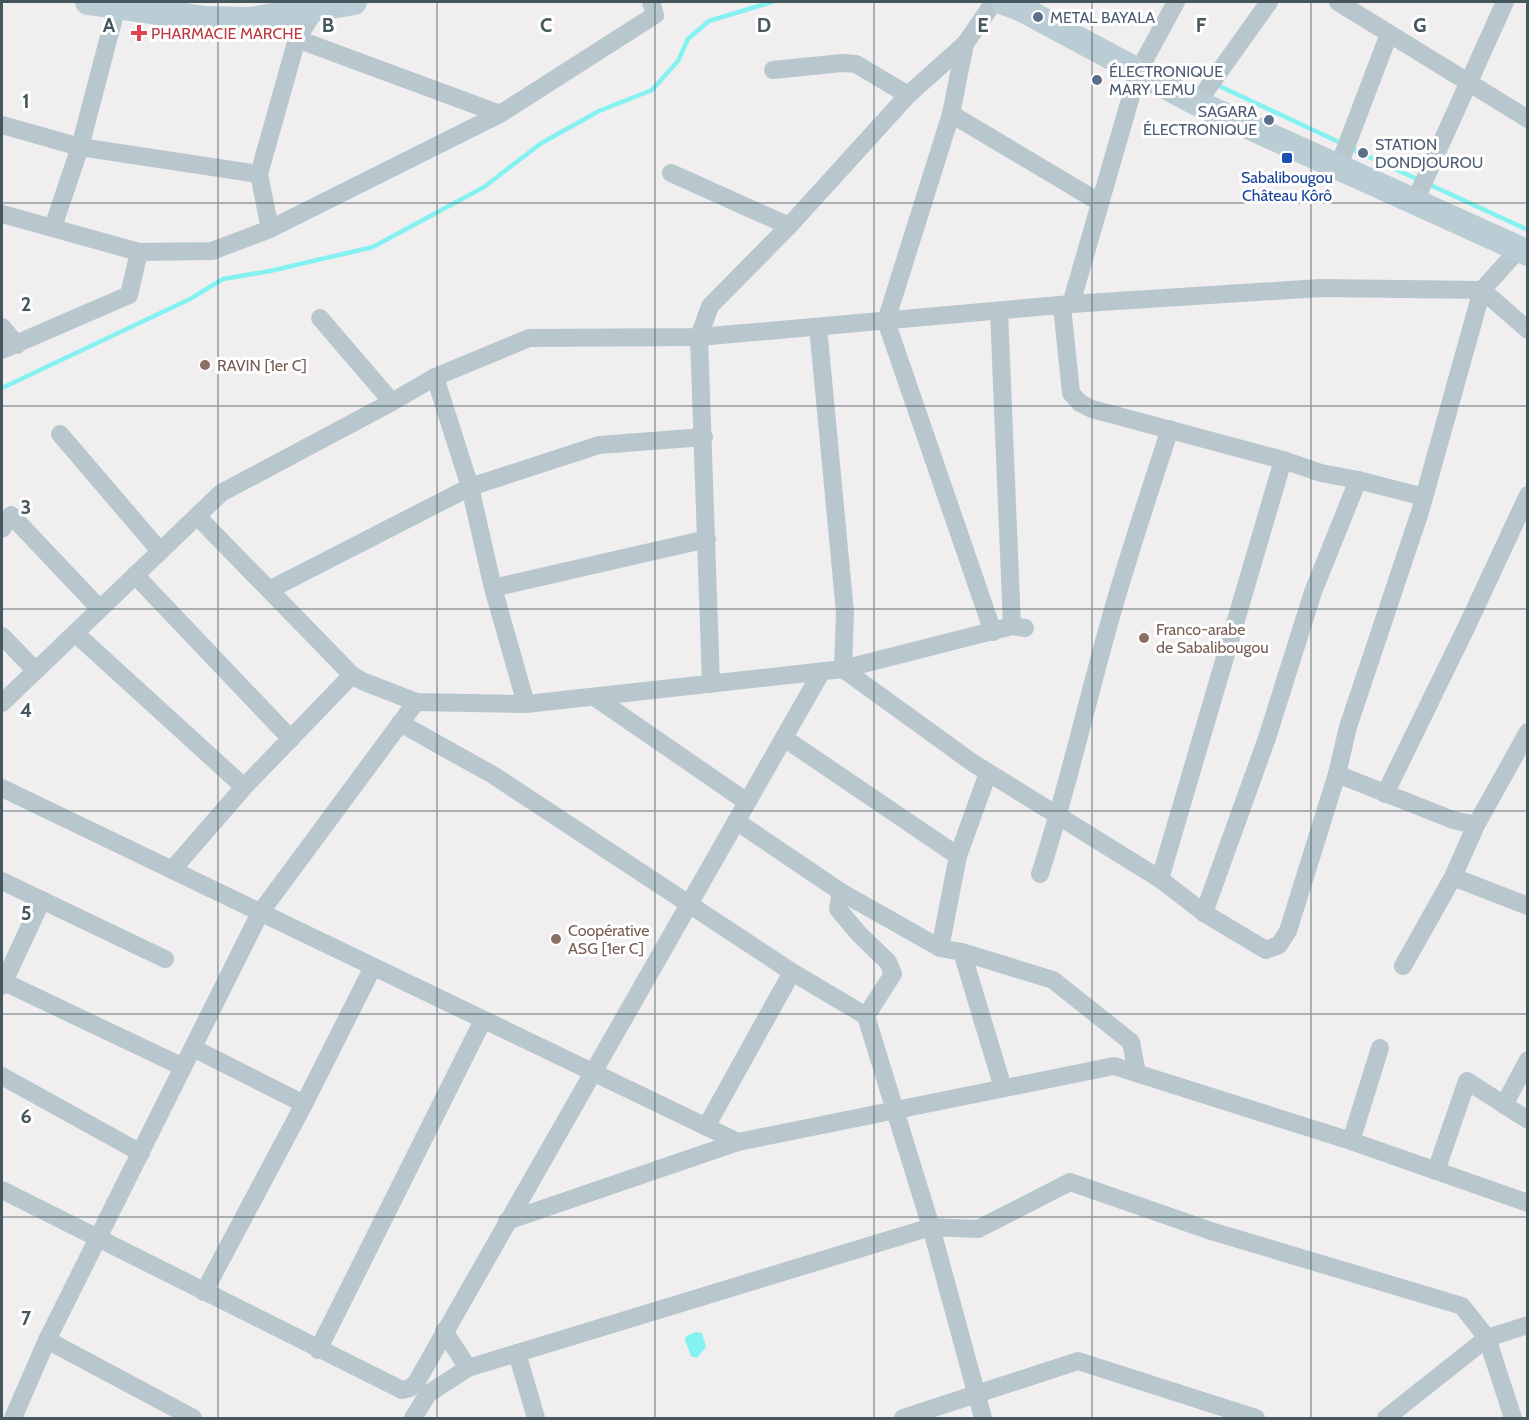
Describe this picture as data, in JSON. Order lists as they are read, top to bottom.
{
  "places": {
    "other": [
      "METAL BAYALA",
      "ÉLECTRONIQUE MARY LEMU",
      "SAGARA ÉLECTRONIQUE",
      "STATION DONDJOUROU",
      "RAVIN [1er C]",
      "Franco-arabe de Sabalibougou",
      "Coopérative ASG [1er C]"
    ],
    "health": ["PHARMACIE MARCHE"],
    "transit": ["Sabalibougou Château Kôrô"]
  },
  "grid": {
    "columns": [
      "A",
      "B",
      "C",
      "D",
      "E",
      "F",
      "G"
    ],
    "rows": [
      "1",
      "2",
      "3",
      "4",
      "5",
      "6",
      "7"
    ]
  }
}
